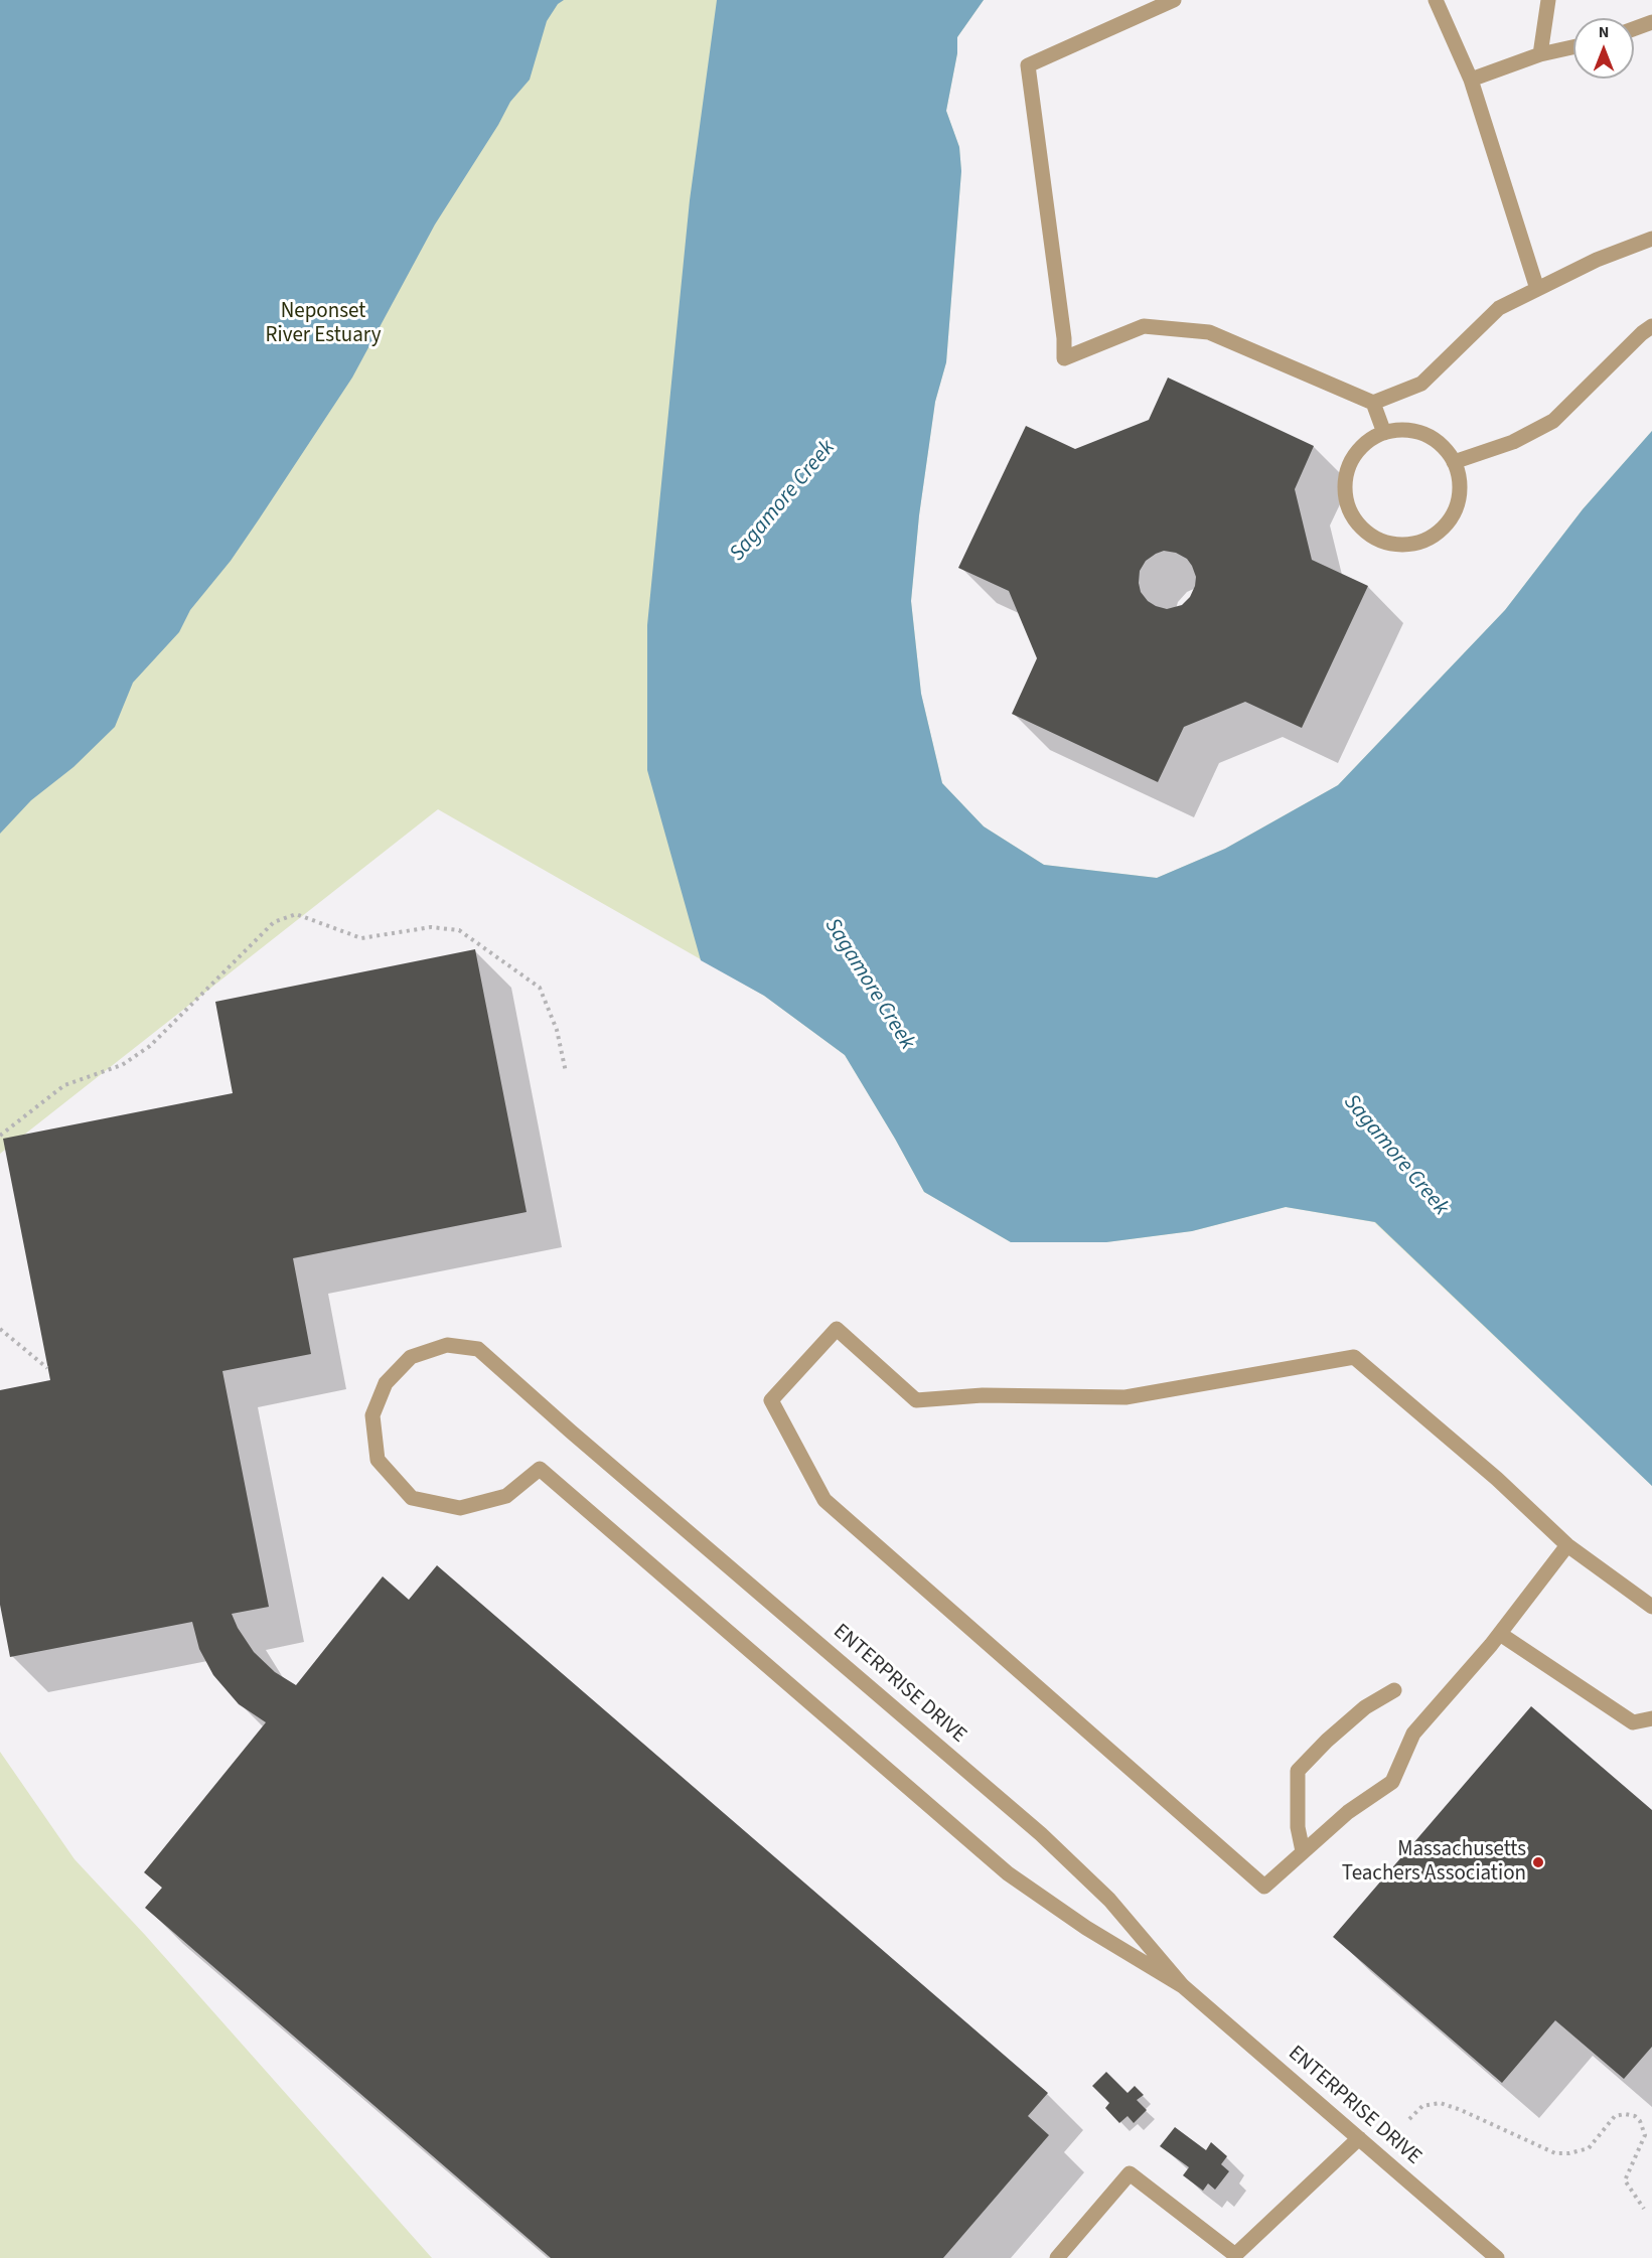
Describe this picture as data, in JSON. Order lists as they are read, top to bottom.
{
  "streets": {
    "street": ["ENTERPRISE DRIVE"]
  },
  "water": ["Sagamore Creek"],
  "parks": ["Neponset River Estuary"],
  "places": ["Massachusetts Teachers Association"],
  "north": "top"
}
